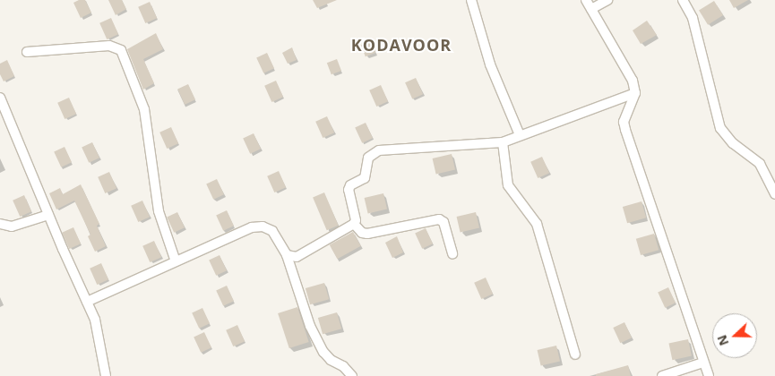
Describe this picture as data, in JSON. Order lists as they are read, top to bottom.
{
  "districts": ["KODAVOOR"],
  "north": "left"
}
